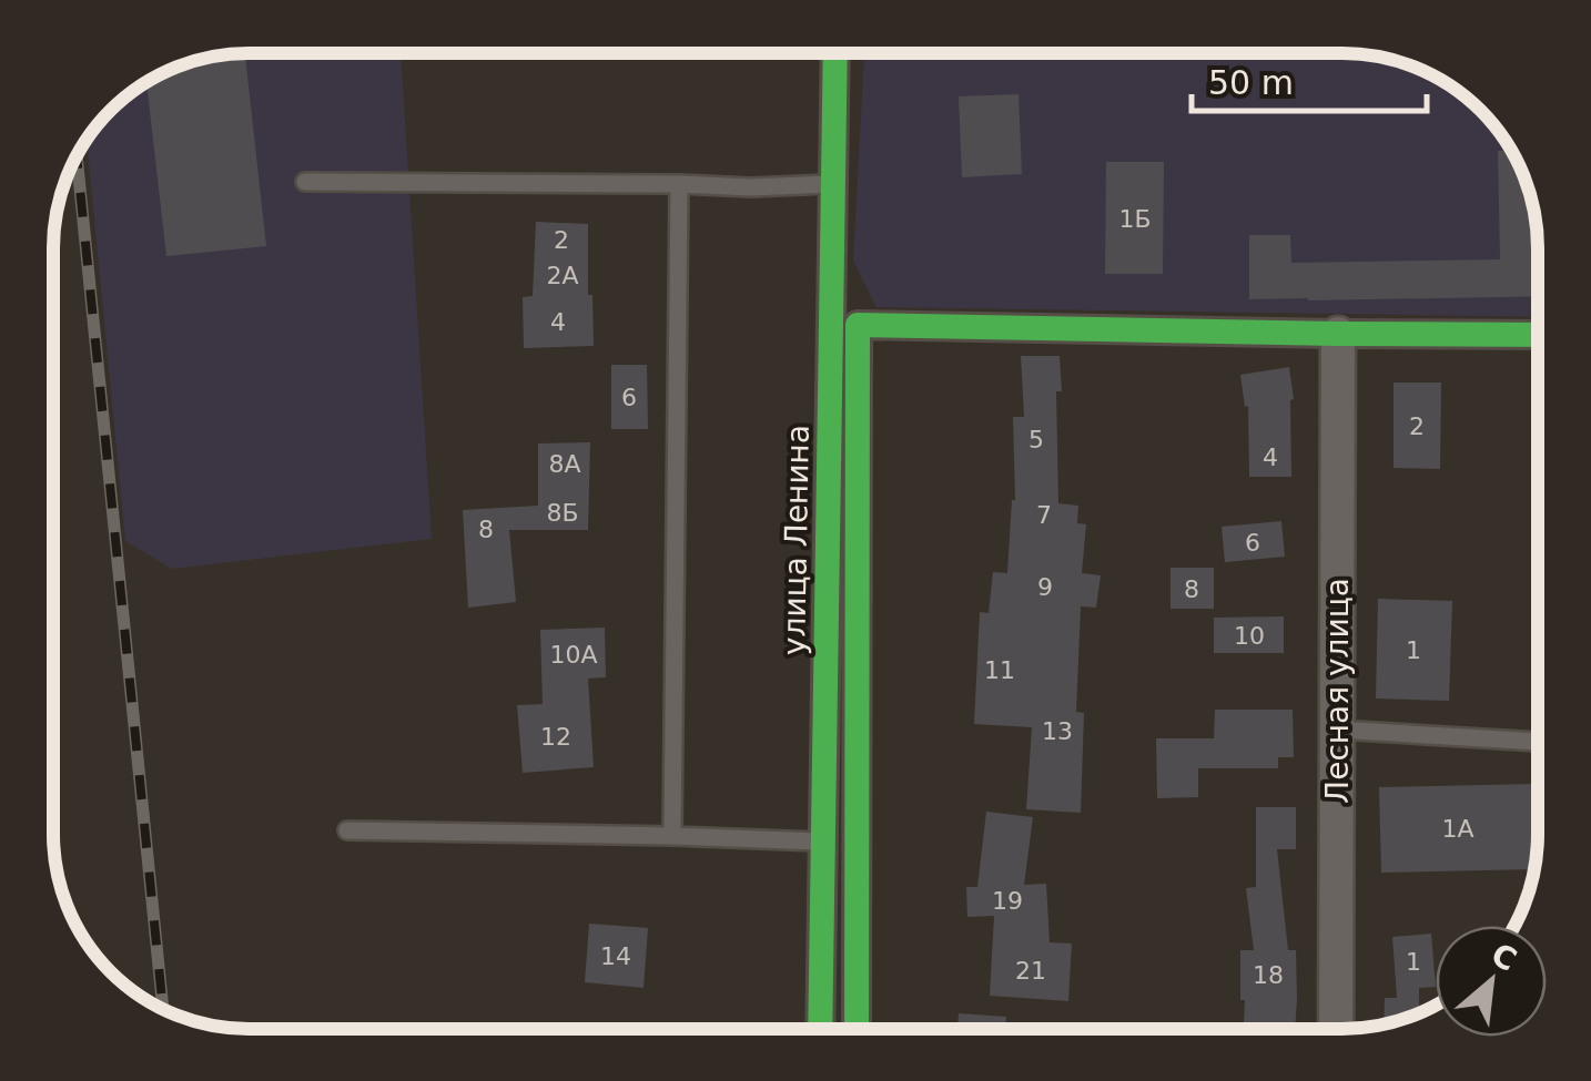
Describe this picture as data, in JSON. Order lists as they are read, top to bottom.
{
  "streets": {
    "street": ["улица Ленина", "Лесная улица"]
  },
  "crossings": [
    ["улица Ленина", "Лесная улица"]
  ],
  "house_numbers": [
    "1Б",
    "2",
    "2А",
    "4",
    "6",
    "2",
    "5",
    "4",
    "8А",
    "8Б",
    "7",
    "8",
    "6",
    "9",
    "8",
    "10",
    "1",
    "10А",
    "11",
    "13",
    "12",
    "1А",
    "19",
    "14",
    "1",
    "21",
    "18"
  ],
  "scale_bar": "50 m",
  "north": "top right"
}
